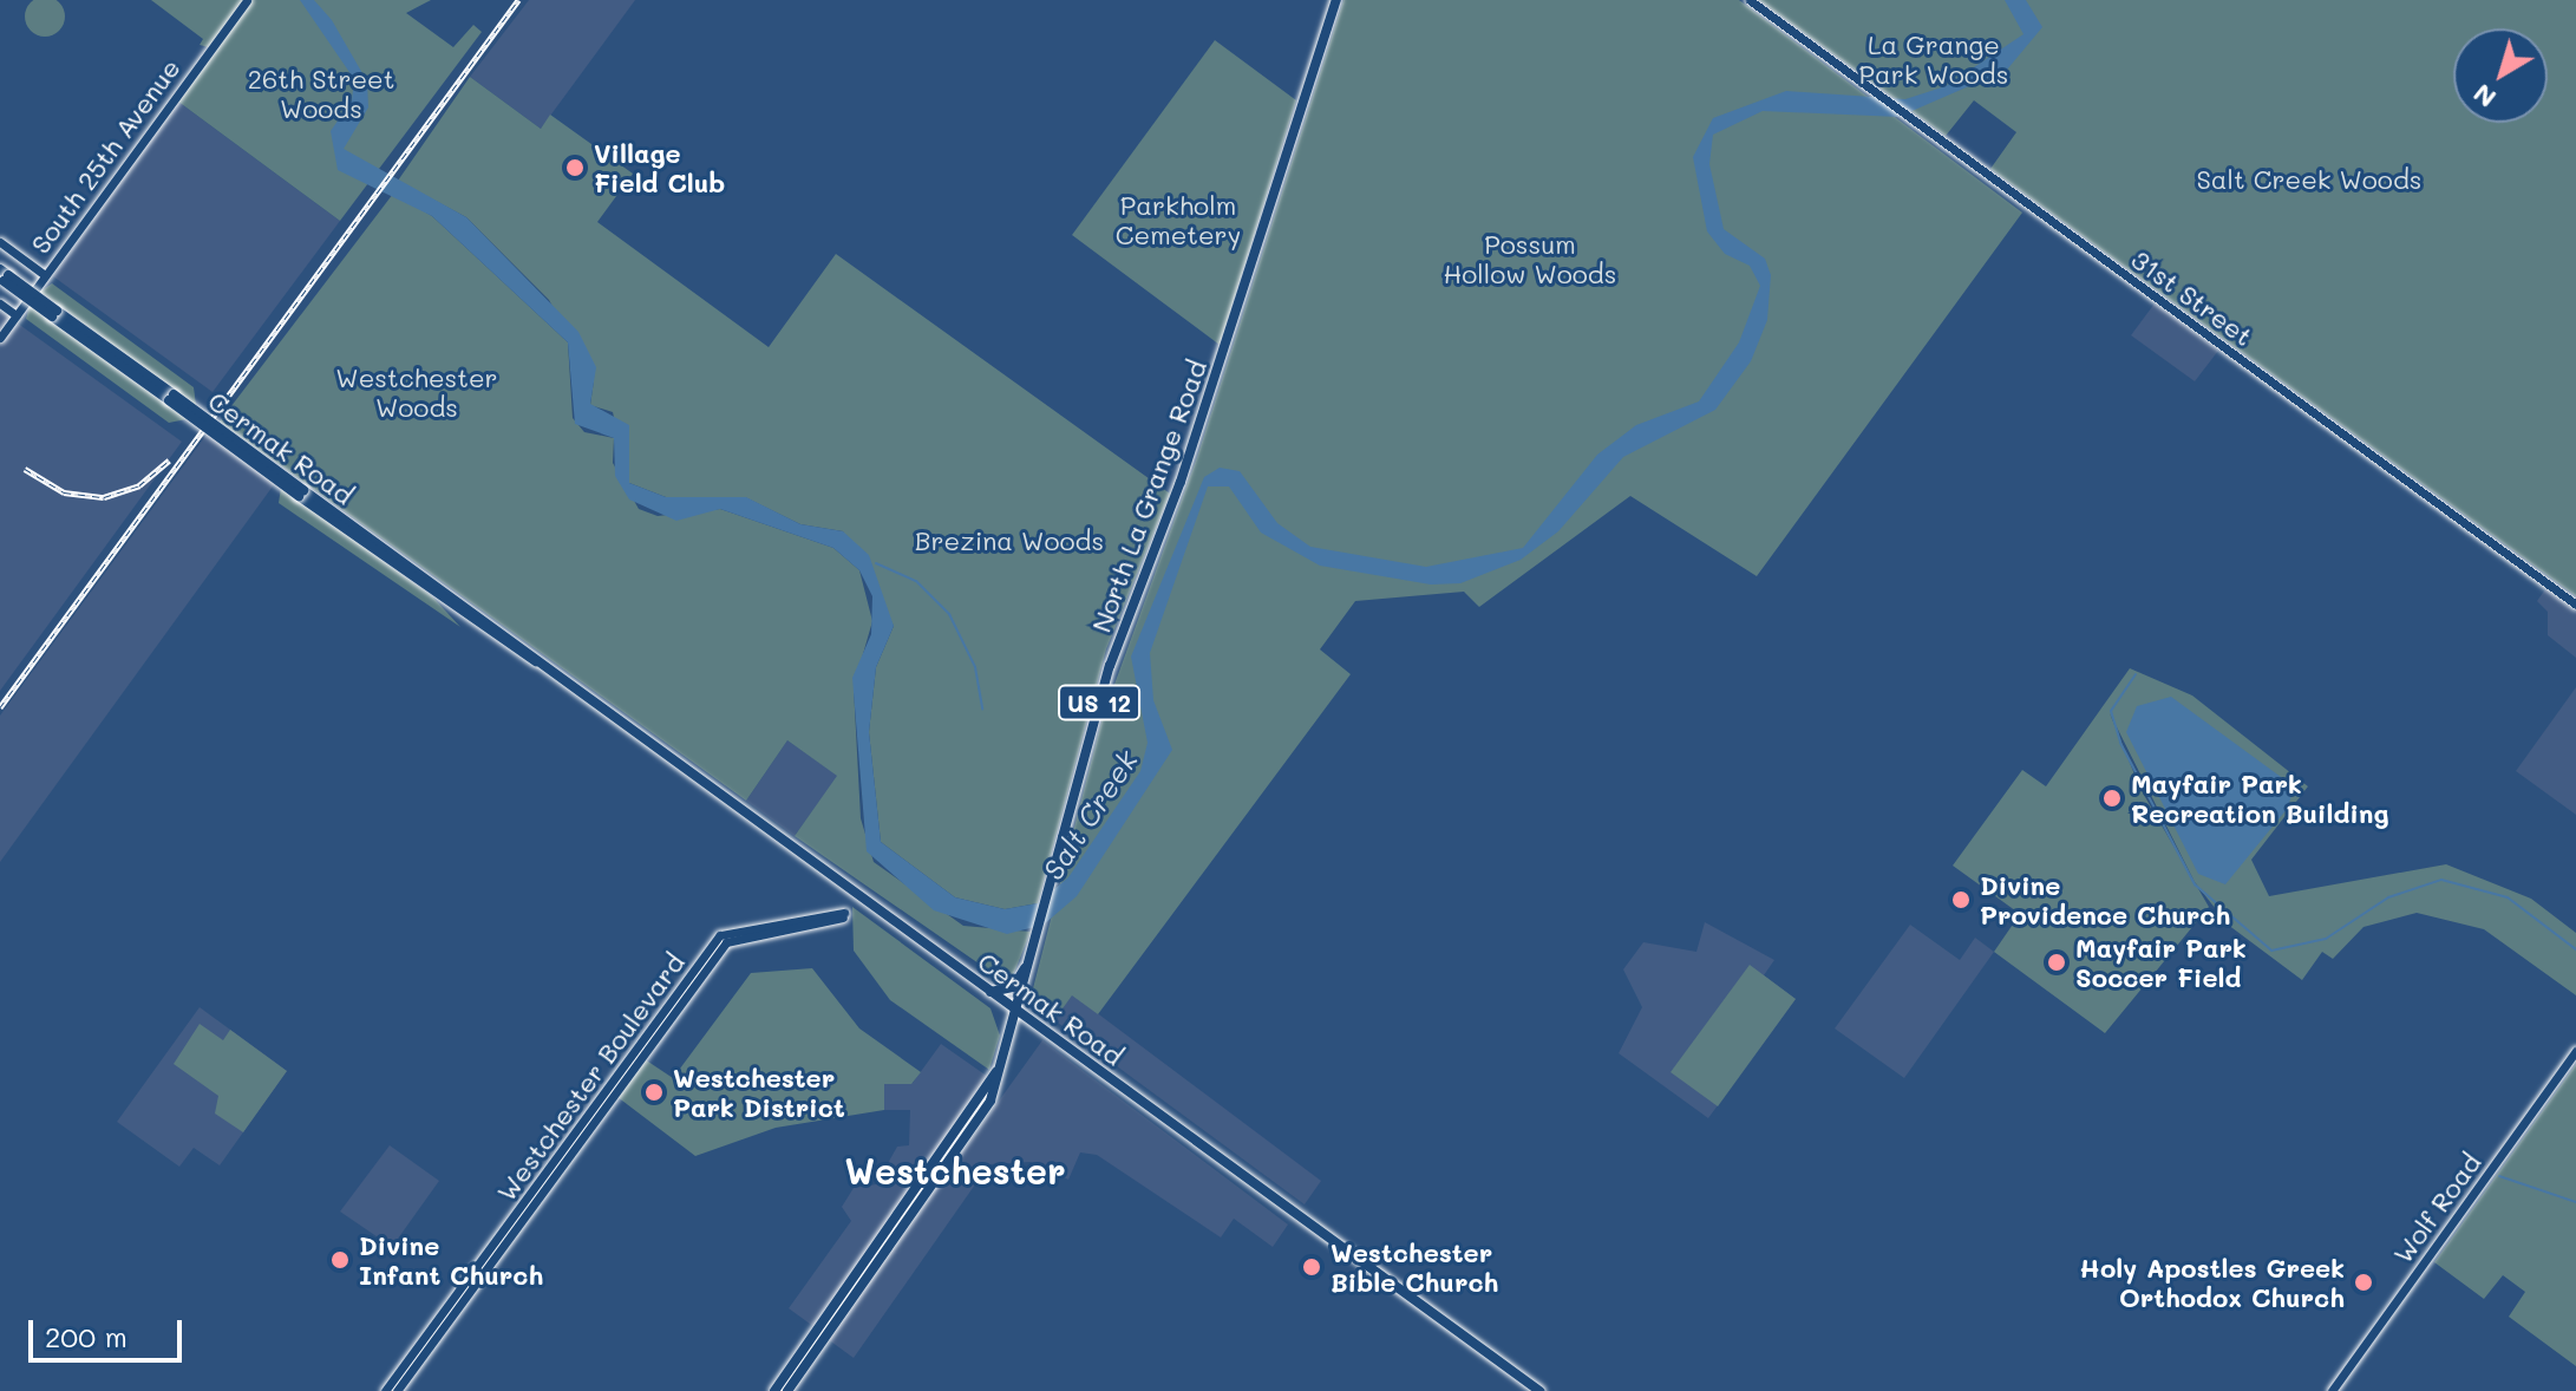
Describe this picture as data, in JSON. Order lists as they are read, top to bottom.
{
  "streets": {
    "main road": ["Cermak Road", "North La Grange Road", "US 12"],
    "street": [
      "South 25th Avenue",
      "31st Street",
      "Westchester Boulevard",
      "Wolf Road"
    ]
  },
  "crossings": [
    ["Cermak Road", "North La Grange Road"],
    ["Cermak Road", "US 12"],
    ["North La Grange Road", "US 12"]
  ],
  "districts": ["Westchester"],
  "water": ["Salt Creek"],
  "parks": [
    "La Grange Park Woods",
    "26th Street Woods",
    "Salt Creek Woods",
    "Parkholm Cemetery",
    "Possum Hollow Woods",
    "Westchester Woods",
    "Brezina Woods"
  ],
  "places": [
    "Village Field Club",
    "Mayfair Park Recreation Building",
    "Divine Providence Church",
    "Mayfair Park Soccer Field",
    "Westchester Park District",
    "Divine Infant Church",
    "Westchester Bible Church",
    "Holy Apostles Greek Orthodox Church"
  ],
  "scale_bar": "200 m",
  "north": "bottom left"
}
